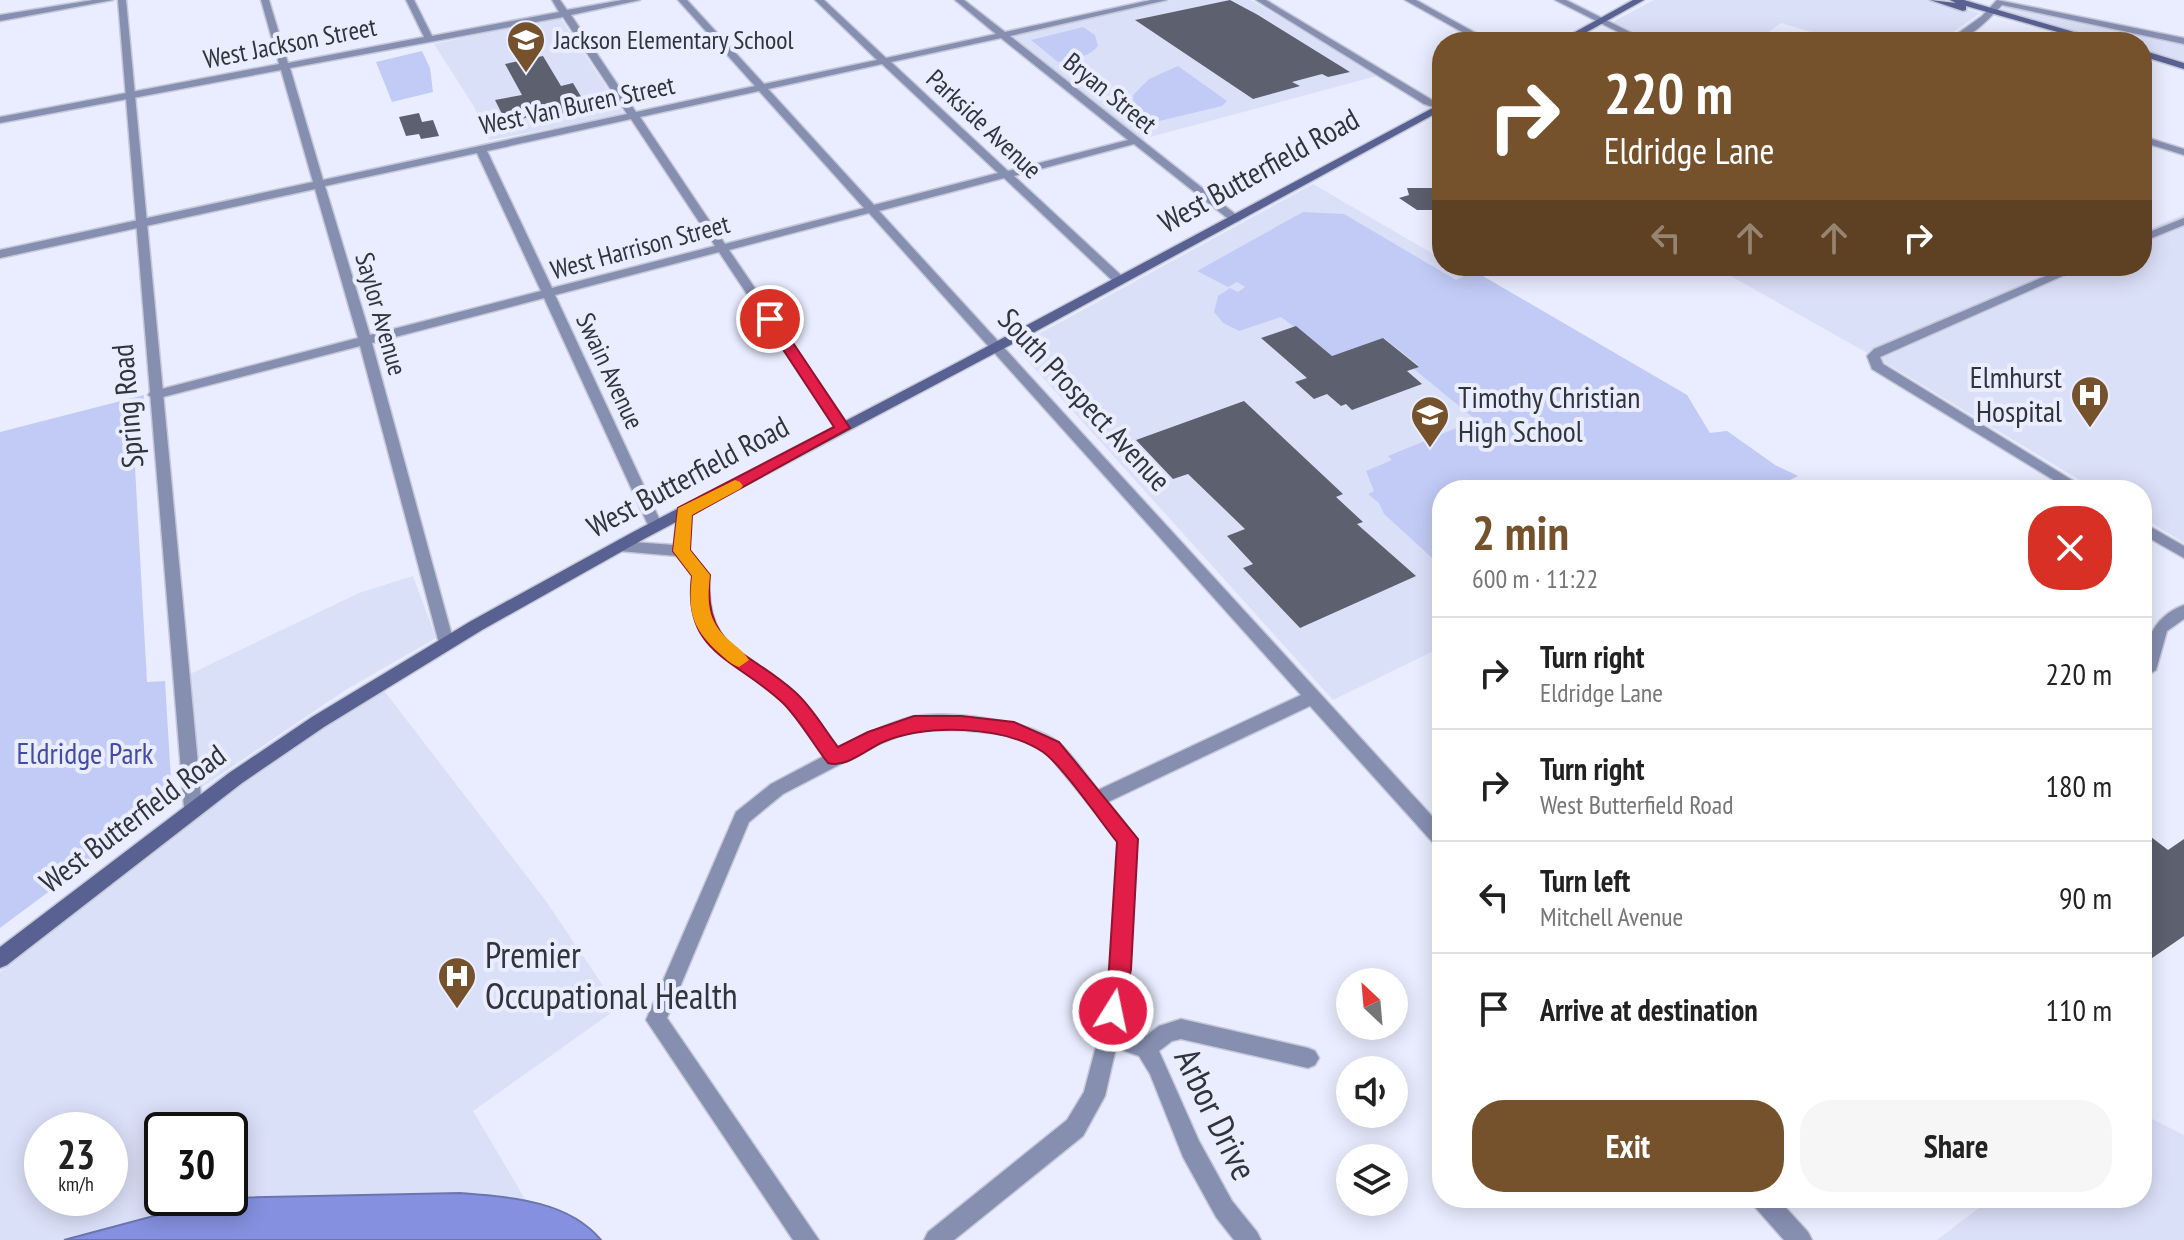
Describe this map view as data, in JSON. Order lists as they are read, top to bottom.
{
  "streets": {
    "main road": ["West Butterfield Road"],
    "street": [
      "West Jackson Street",
      "Bryan Street",
      "West Van Buren Street",
      "Parkside Avenue",
      "West Harrison Street",
      "Saylor Avenue",
      "Swain Avenue",
      "South Prospect Avenue",
      "Spring Road",
      "Arbor Drive"
    ]
  },
  "crossings": [
    ["West Jackson Street", "Saylor Avenue"],
    ["West Jackson Street", "Spring Road"],
    ["Bryan Street", "West Van Buren Street"],
    ["Bryan Street", "West Butterfield Road"],
    ["Bryan Street", "West Harrison Street"],
    ["West Van Buren Street", "Parkside Avenue"],
    ["West Van Buren Street", "Saylor Avenue"],
    ["West Van Buren Street", "Swain Avenue"],
    ["West Van Buren Street", "South Prospect Avenue"],
    ["West Van Buren Street", "Spring Road"],
    ["Parkside Avenue", "West Butterfield Road"],
    ["Parkside Avenue", "West Harrison Street"],
    ["West Butterfield Road", "Saylor Avenue"],
    ["West Butterfield Road", "Swain Avenue"],
    ["West Butterfield Road", "South Prospect Avenue"],
    ["West Butterfield Road", "Spring Road"],
    ["West Harrison Street", "Saylor Avenue"],
    ["West Harrison Street", "Swain Avenue"],
    ["West Harrison Street", "South Prospect Avenue"],
    ["West Harrison Street", "Spring Road"]
  ],
  "parks": ["Eldridge Park"],
  "places": {
    "school or university": ["Jackson Elementary School", "Timothy Christian High School"],
    "hospital": ["Elmhurst Hospital", "Premier Occupational Health"]
  },
  "north": "top left",
  "page": {
    "turn": ["220 m", "Eldridge Lane"],
    "heading": ["2 min", "600 m · 11:22"],
    "list": [
      {
        "name": "Turn right",
        "note": "Eldridge Lane",
        "value": "220 m"
      },
      {
        "name": "Turn right",
        "note": "West Butterfield Road",
        "value": "180 m"
      },
      {
        "name": "Turn left",
        "note": "Mitchell Avenue",
        "value": "90 m"
      },
      {
        "name": "Arrive at destination",
        "value": "110 m"
      }
    ],
    "buttons": ["Exit", "Share"],
    "speed": "23 km/h",
    "limit": "30"
  }
}
